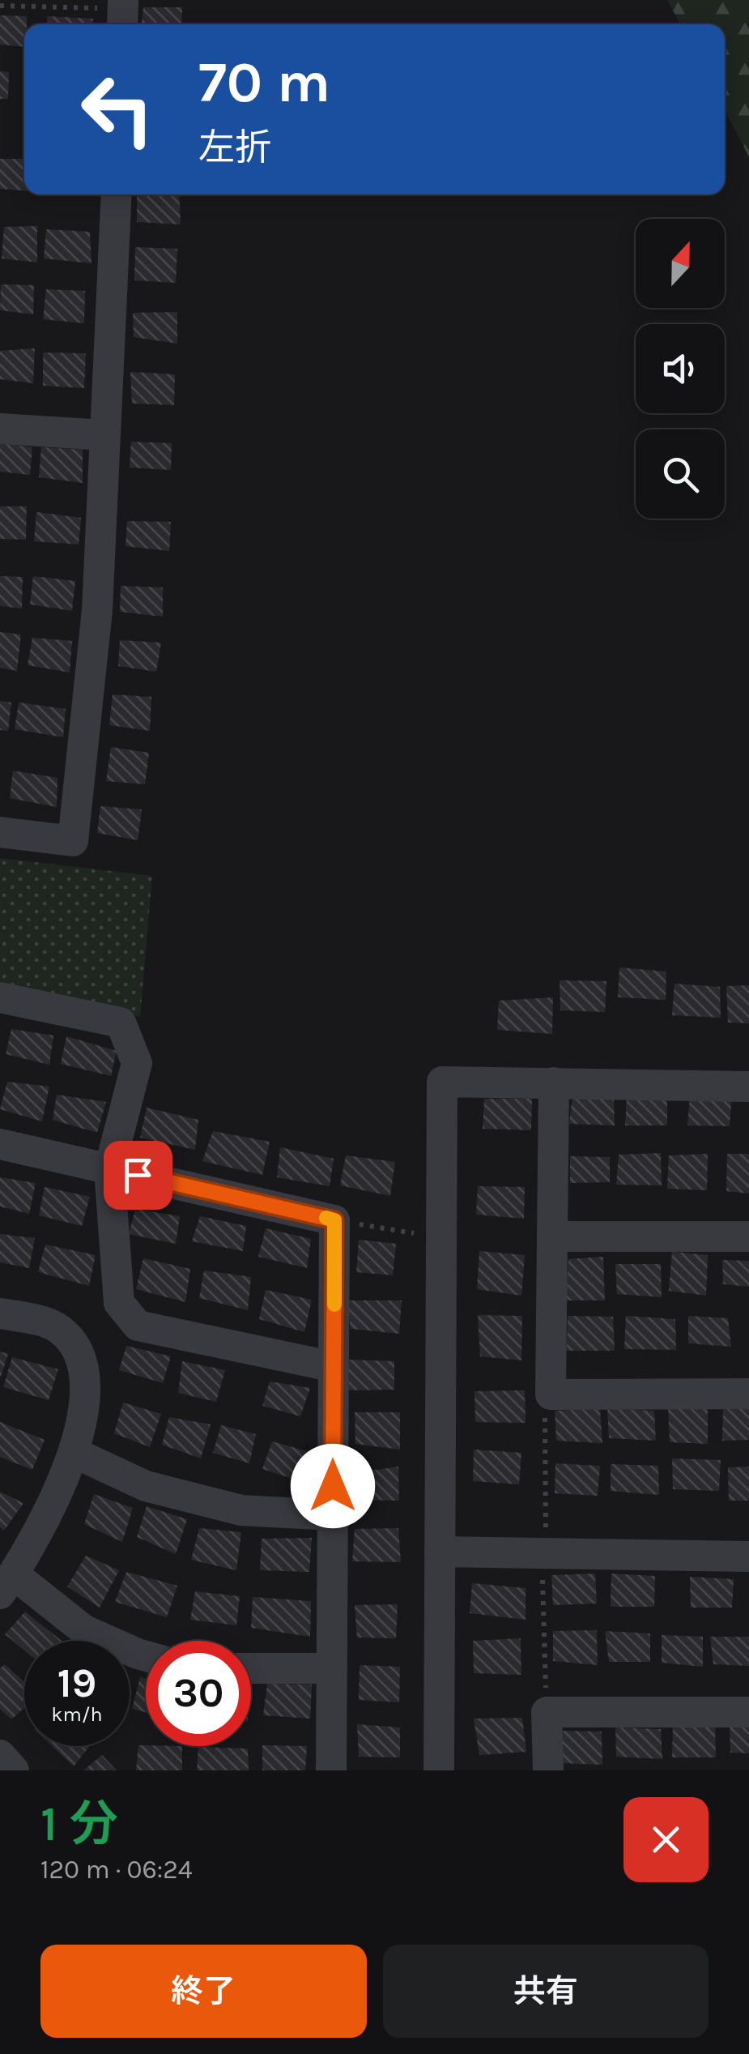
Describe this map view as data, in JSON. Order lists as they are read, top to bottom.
{
  "north": "top",
  "page": {
    "turn": ["70 m", "左折"],
    "speed": "19 km/h",
    "limit": "30",
    "heading": ["1 分", "120 m · 06:24"],
    "buttons": ["終了", "共有"]
  }
}
